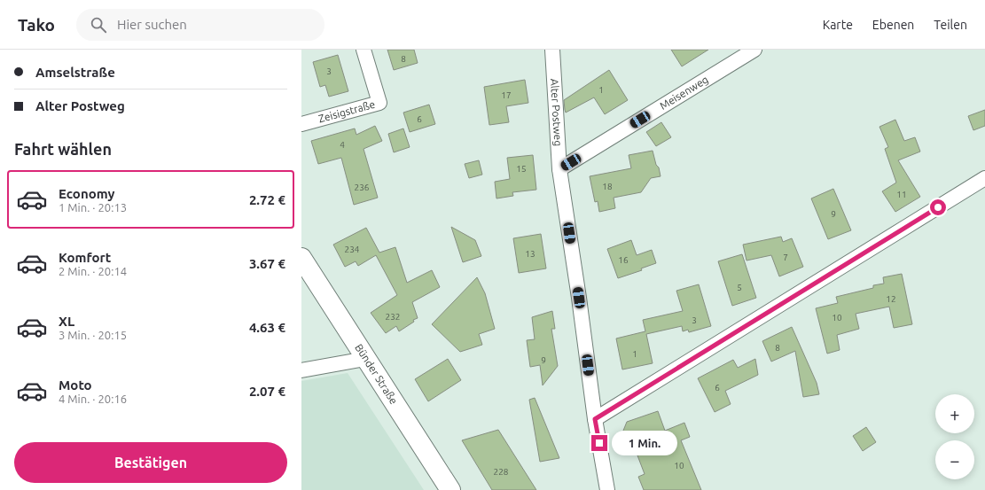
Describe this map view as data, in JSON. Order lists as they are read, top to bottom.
{
  "streets": {
    "main road": ["Bünder Straße"],
    "street": ["Meisenweg", "Zeisigstraße", "Alter Postweg"]
  },
  "crossings": [
    ["Meisenweg", "Alter Postweg"]
  ],
  "house_numbers": [
    "8",
    "3",
    "1",
    "17",
    "6",
    "4",
    "15",
    "18",
    "236",
    "11",
    "9",
    "234",
    "13",
    "7",
    "16",
    "5",
    "12",
    "232",
    "10",
    "3",
    "8",
    "1",
    "9",
    "6",
    "10",
    "228"
  ],
  "page": {
    "header": "Tako",
    "search": "Hier suchen",
    "nav": ["Karte", "Ebenen", "Teilen"],
    "banner": ["Amselstraße", "Alter Postweg"],
    "heading": "Fahrt wählen",
    "list": [
      {
        "name": "Economy",
        "note": "1 Min. · 20:13",
        "value": "2.72 €"
      },
      {
        "name": "Komfort",
        "note": "2 Min. · 20:14",
        "value": "3.67 €"
      },
      {
        "name": "XL",
        "note": "3 Min. · 20:15",
        "value": "4.63 €"
      },
      {
        "name": "Moto",
        "note": "4 Min. · 20:16",
        "value": "2.07 €"
      }
    ],
    "map_buttons": ["+", "−"],
    "bubble": "1 Min.",
    "buttons": "Bestätigen"
  }
}
